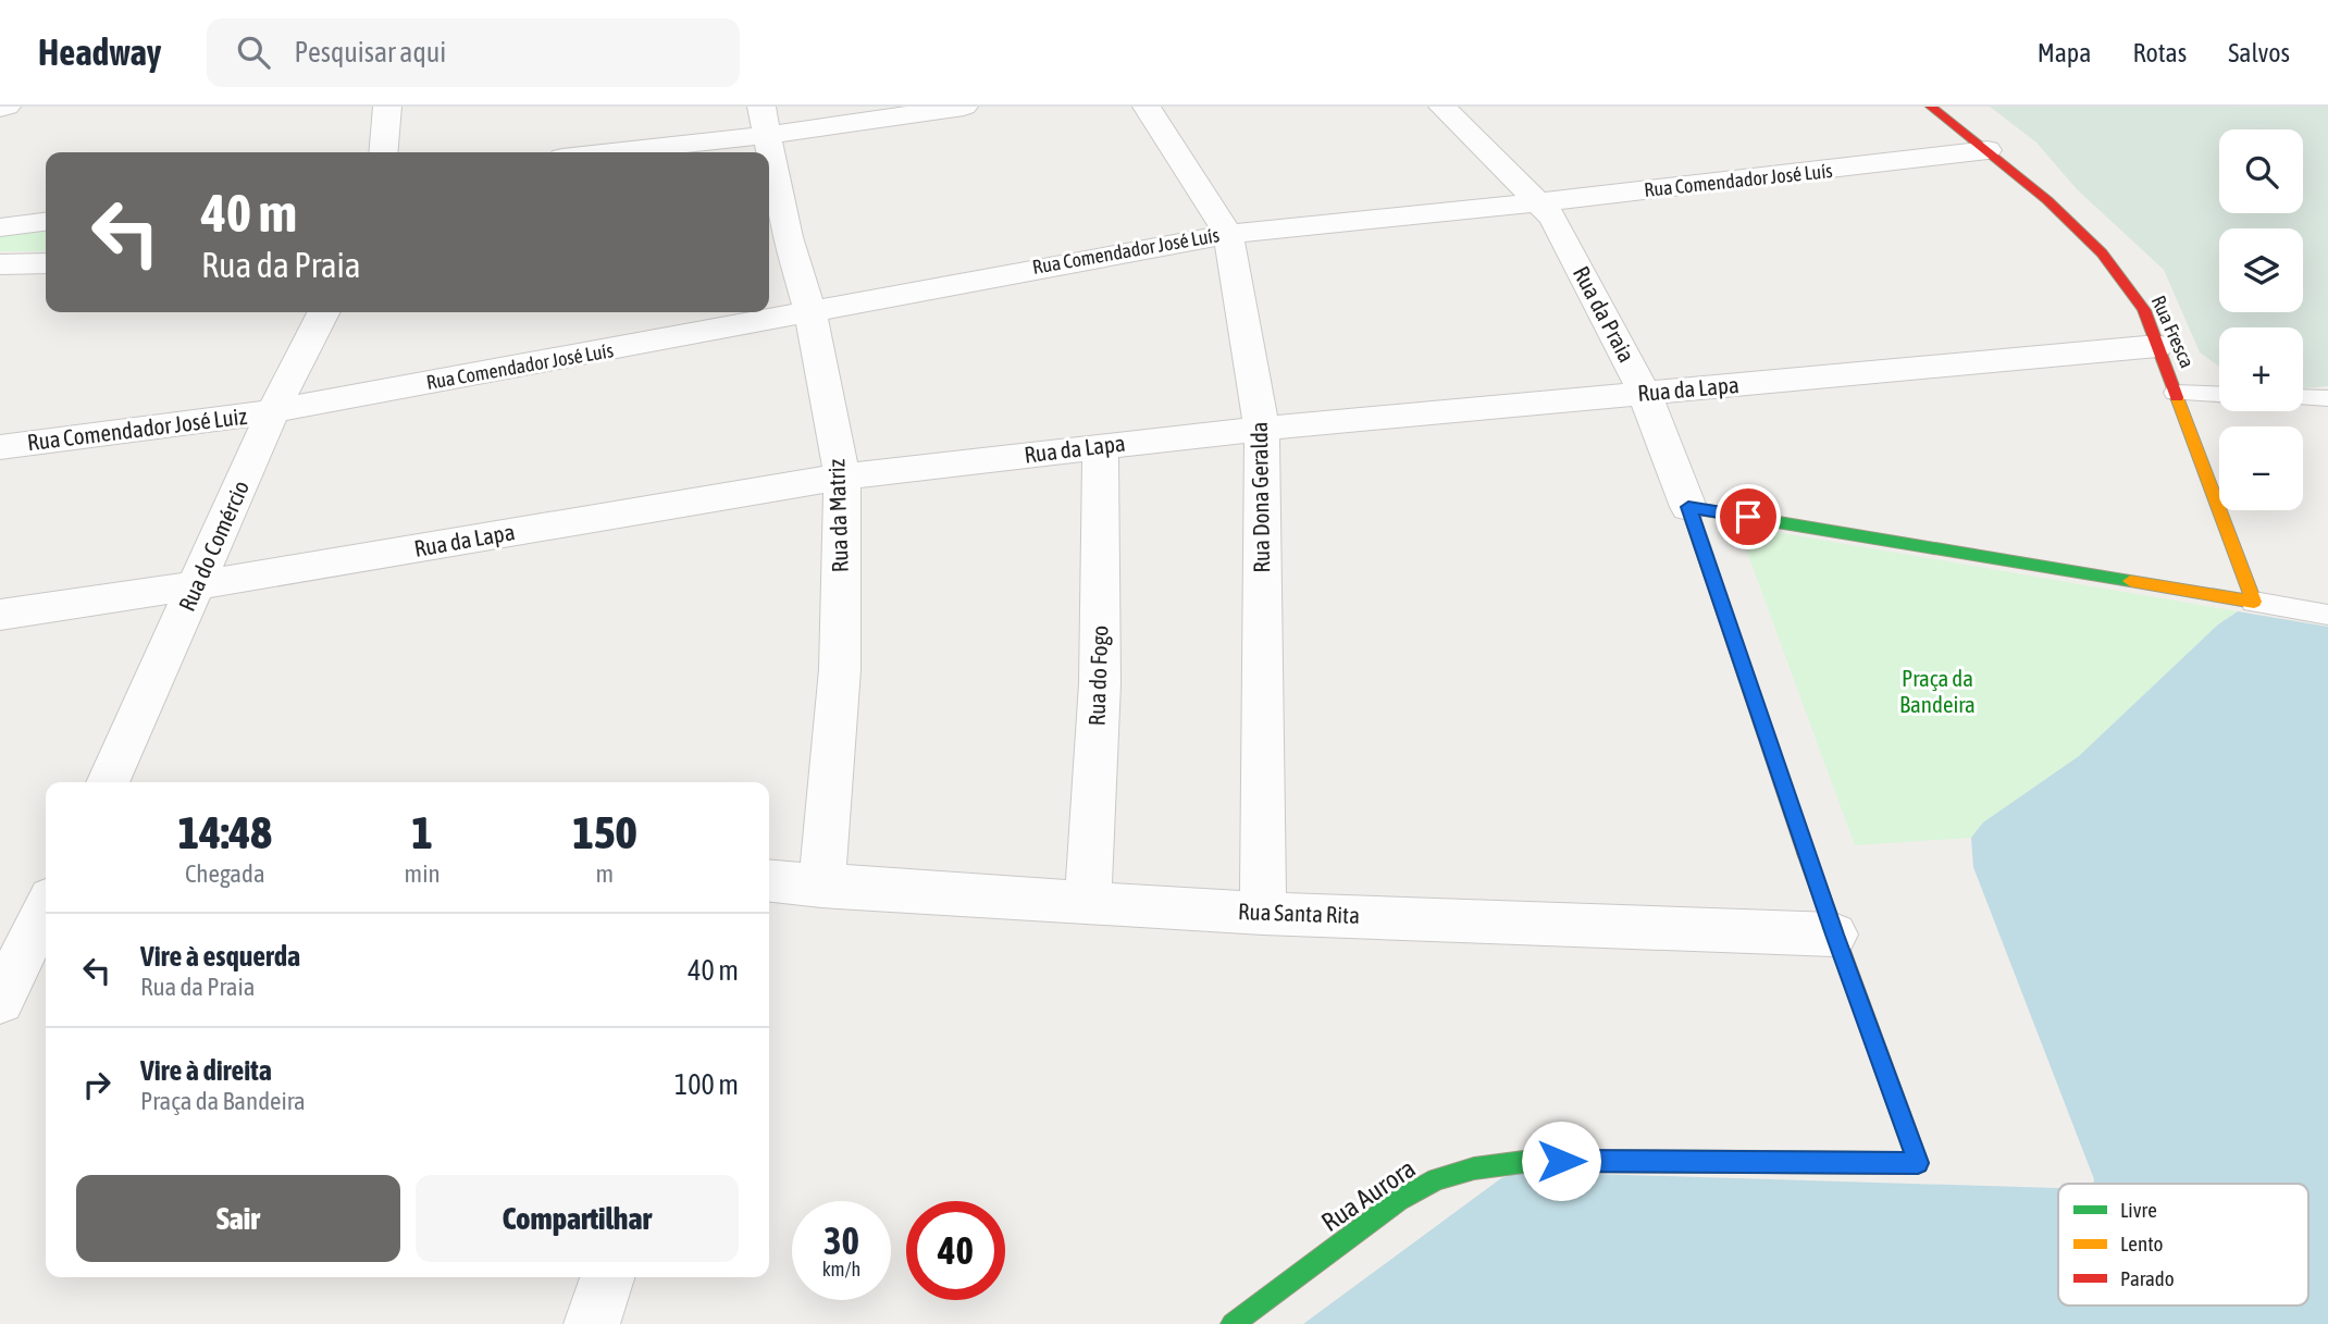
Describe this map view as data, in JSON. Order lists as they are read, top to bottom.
{
  "streets": {
    "street": [
      "Rua Comendador José Luís",
      "Rua da Praia",
      "Rua Fresca",
      "Rua da Lapa",
      "Rua Comendador José Luiz",
      "Rua Dona Geralda",
      "Rua da Matriz",
      "Rua do Comércio",
      "Rua do Fogo",
      "Rua Santa Rita",
      "Rua Aurora"
    ]
  },
  "crossings": [
    ["Rua Comendador José Luís", "Rua da Praia"],
    ["Rua Comendador José Luís", "Rua Fresca"],
    ["Rua Comendador José Luís", "Rua Comendador José Luiz"],
    ["Rua Comendador José Luís", "Rua Dona Geralda"],
    ["Rua Comendador José Luís", "Rua da Matriz"],
    ["Rua Comendador José Luís", "Rua do Comércio"],
    ["Rua da Praia", "Rua da Lapa"],
    ["Rua da Praia", "Rua Santa Rita"],
    ["Rua da Praia", "Rua Aurora"],
    ["Rua Fresca", "Rua da Lapa"],
    ["Rua da Lapa", "Rua Dona Geralda"],
    ["Rua da Lapa", "Rua da Matriz"],
    ["Rua da Lapa", "Rua do Comércio"],
    ["Rua da Lapa", "Rua do Fogo"],
    ["Rua Comendador José Luiz", "Rua do Comércio"],
    ["Rua Dona Geralda", "Rua Santa Rita"],
    ["Rua da Matriz", "Rua Santa Rita"],
    ["Rua do Fogo", "Rua Santa Rita"]
  ],
  "parks": ["Praça da Bandeira"],
  "legend": ["Livre", "Lento", "Parado"],
  "page": {
    "header": "Headway",
    "search": "Pesquisar aqui",
    "nav": ["Mapa", "Rotas", "Salvos"],
    "map_buttons": ["+", "−"],
    "turn": ["40 m", "Rua da Praia"],
    "eta": [
      "14:48",
      "Chegada",
      "1",
      "min",
      "150",
      "m"
    ],
    "list": [
      {
        "name": "Vire à esquerda",
        "note": "Rua da Praia",
        "value": "40 m"
      },
      {
        "name": "Vire à direita",
        "note": "Praça da Bandeira",
        "value": "100 m"
      }
    ],
    "buttons": ["Sair", "Compartilhar"],
    "speed": "30 km/h",
    "limit": "40"
  }
}
